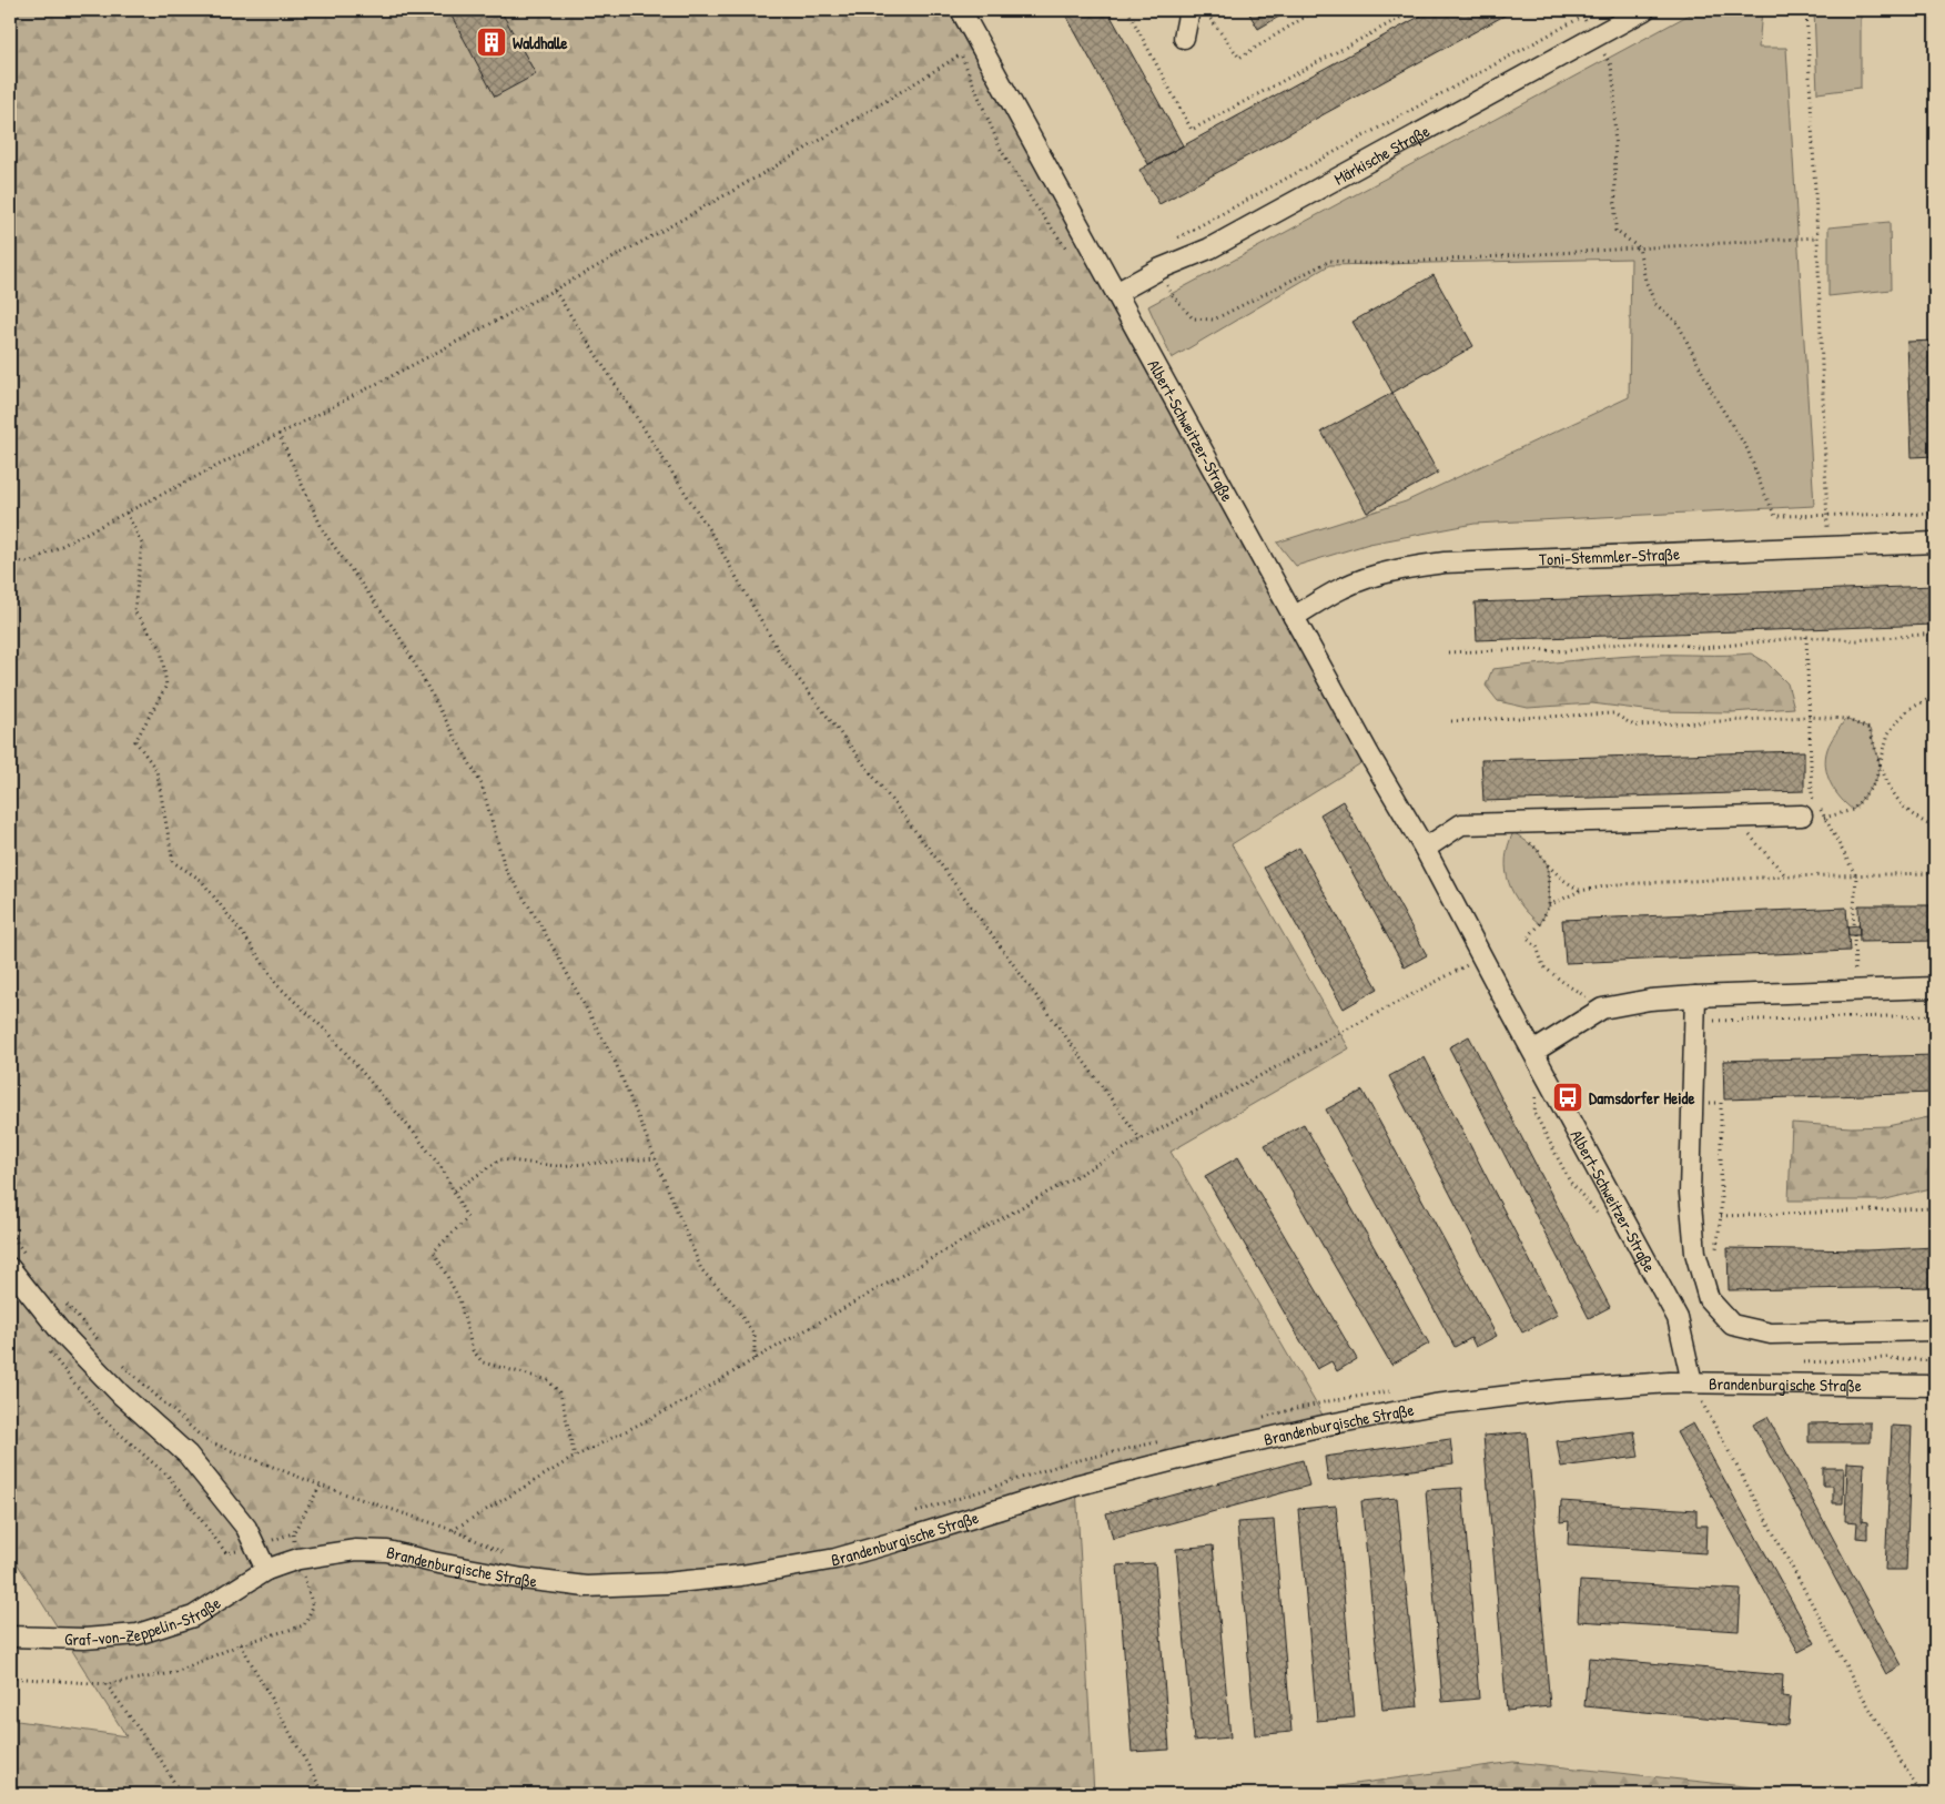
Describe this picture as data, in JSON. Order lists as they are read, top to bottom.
{
  "streets": {
    "street": [
      "Märkische Straße",
      "Albert-Schweitzer-Straße",
      "Toni-Stemmler-Straße",
      "Brandenburgische Straße",
      "Graf-von-Zeppelin-Straße"
    ]
  },
  "crossings": [
    ["Märkische Straße", "Albert-Schweitzer-Straße"],
    ["Albert-Schweitzer-Straße", "Toni-Stemmler-Straße"],
    ["Albert-Schweitzer-Straße", "Brandenburgische Straße"],
    ["Brandenburgische Straße", "Graf-von-Zeppelin-Straße"]
  ],
  "places": {
    "building": ["Waldhalle"],
    "bus stop": ["Damsdorfer Heide"]
  }
}
